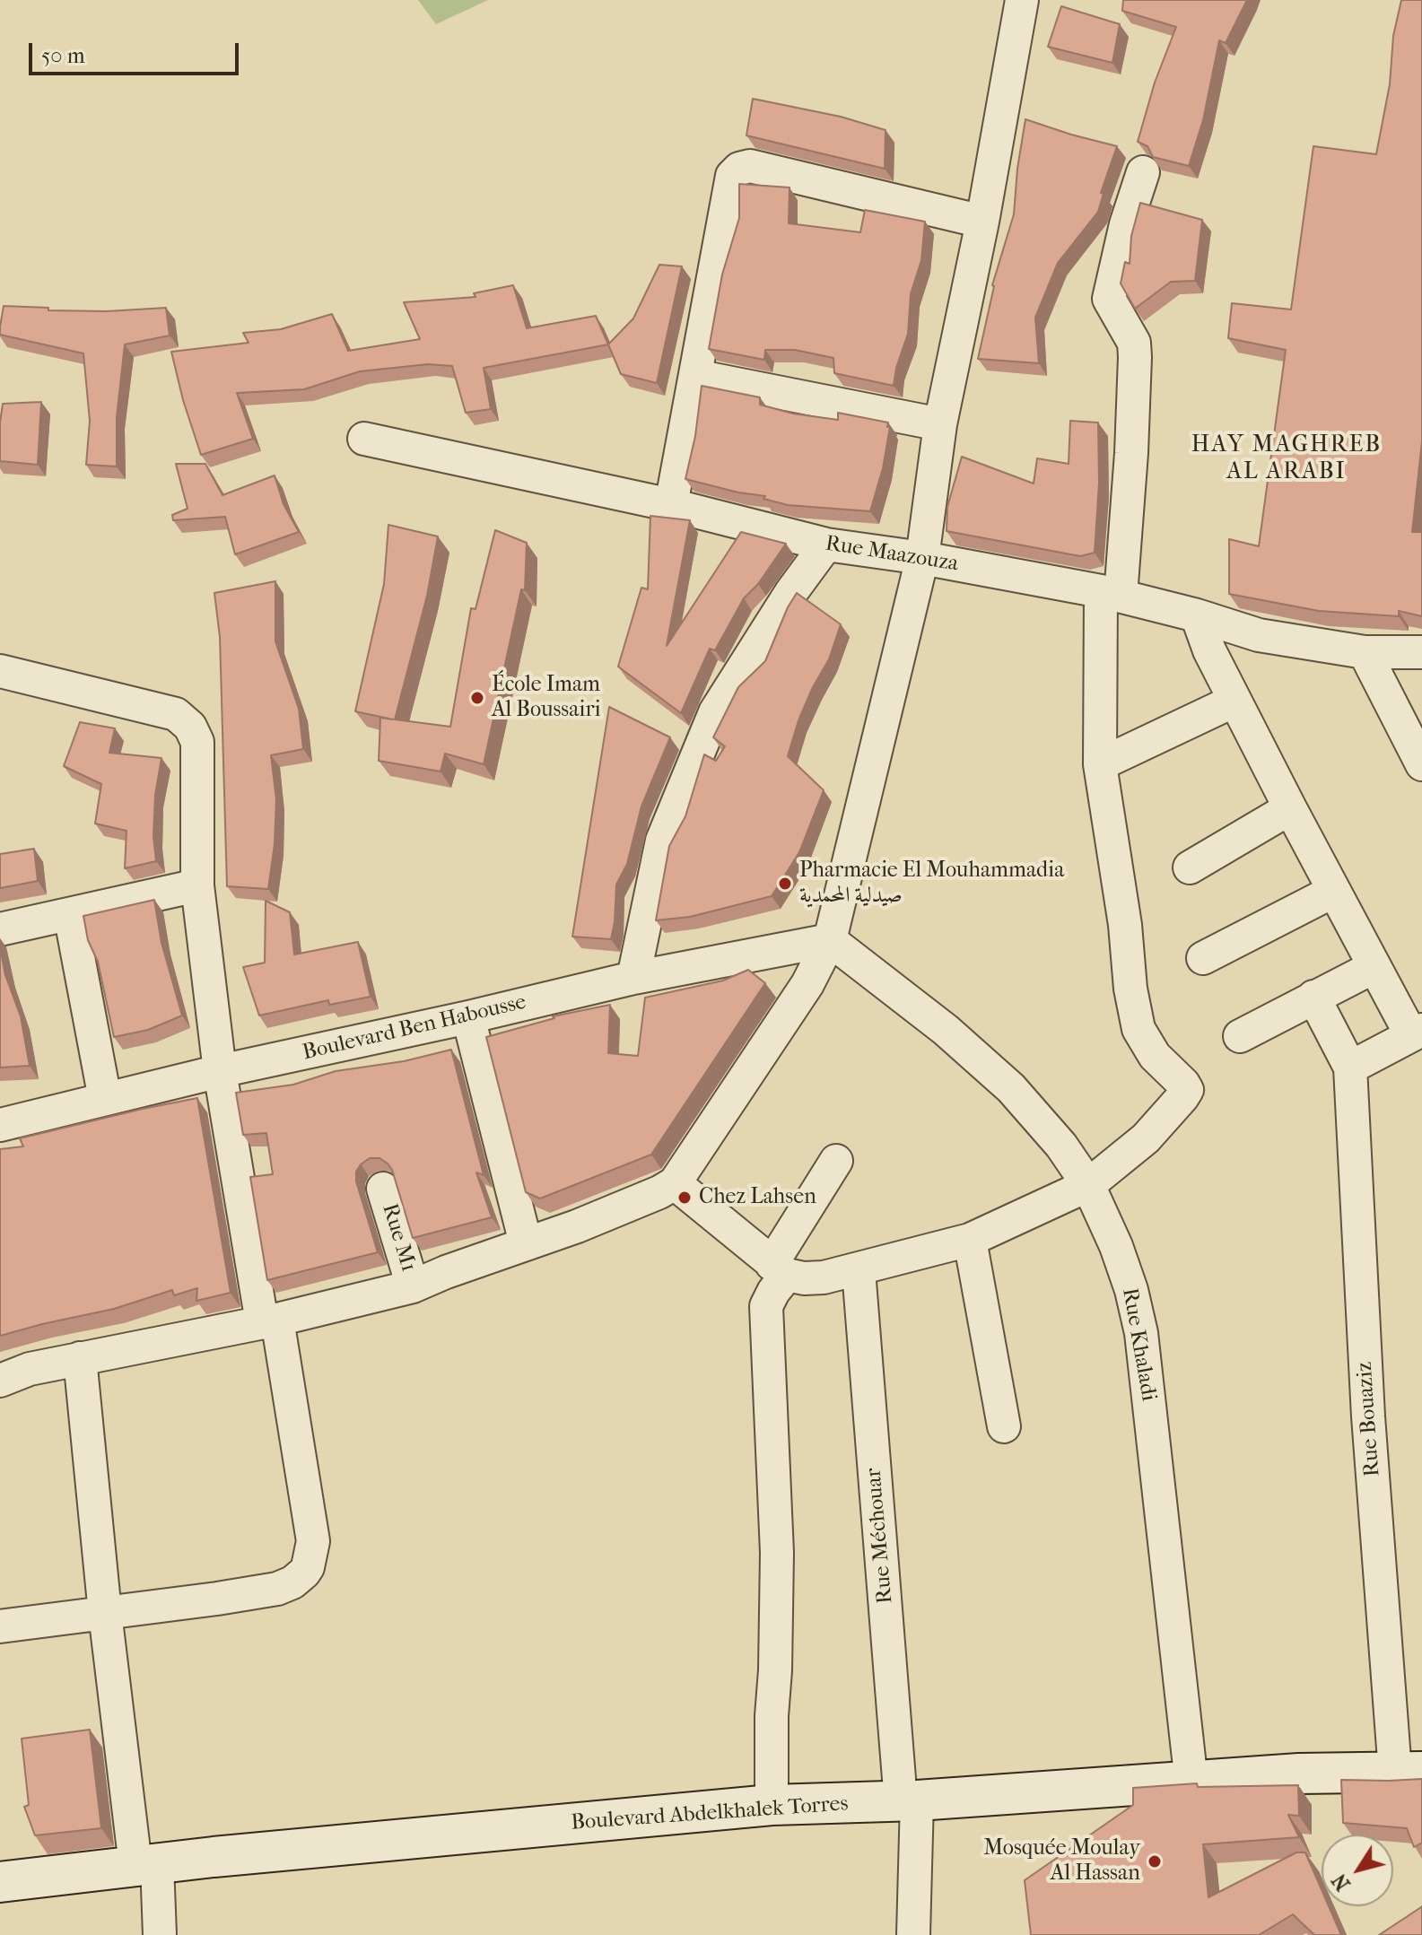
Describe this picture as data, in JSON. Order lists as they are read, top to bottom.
{
  "streets": {
    "main road": ["Boulevard Abdelkhalek Torres"],
    "street": [
      "Rue Maazouza",
      "Boulevard Ben Habousse",
      "Rue M1",
      "Rue Khaladi",
      "Rue Bouaziz",
      "Rue Méchouar"
    ]
  },
  "crossings": [
    ["Boulevard Ben Habousse", "Rue Khaladi"],
    ["Rue Khaladi", "Boulevard Abdelkhalek Torres"],
    ["Rue Bouaziz", "Boulevard Abdelkhalek Torres"],
    ["Rue Méchouar", "Boulevard Abdelkhalek Torres"]
  ],
  "districts": ["HAY MAGHREB AL ARABI"],
  "places": [
    "École Imam Al Boussairi",
    "Pharmacie El Mouhammadia صيدلية المحمدية",
    "Chez Lahsen",
    "Mosquée Moulay Al Hassan"
  ],
  "scale_bar": "50 m",
  "north": "bottom left"
}
